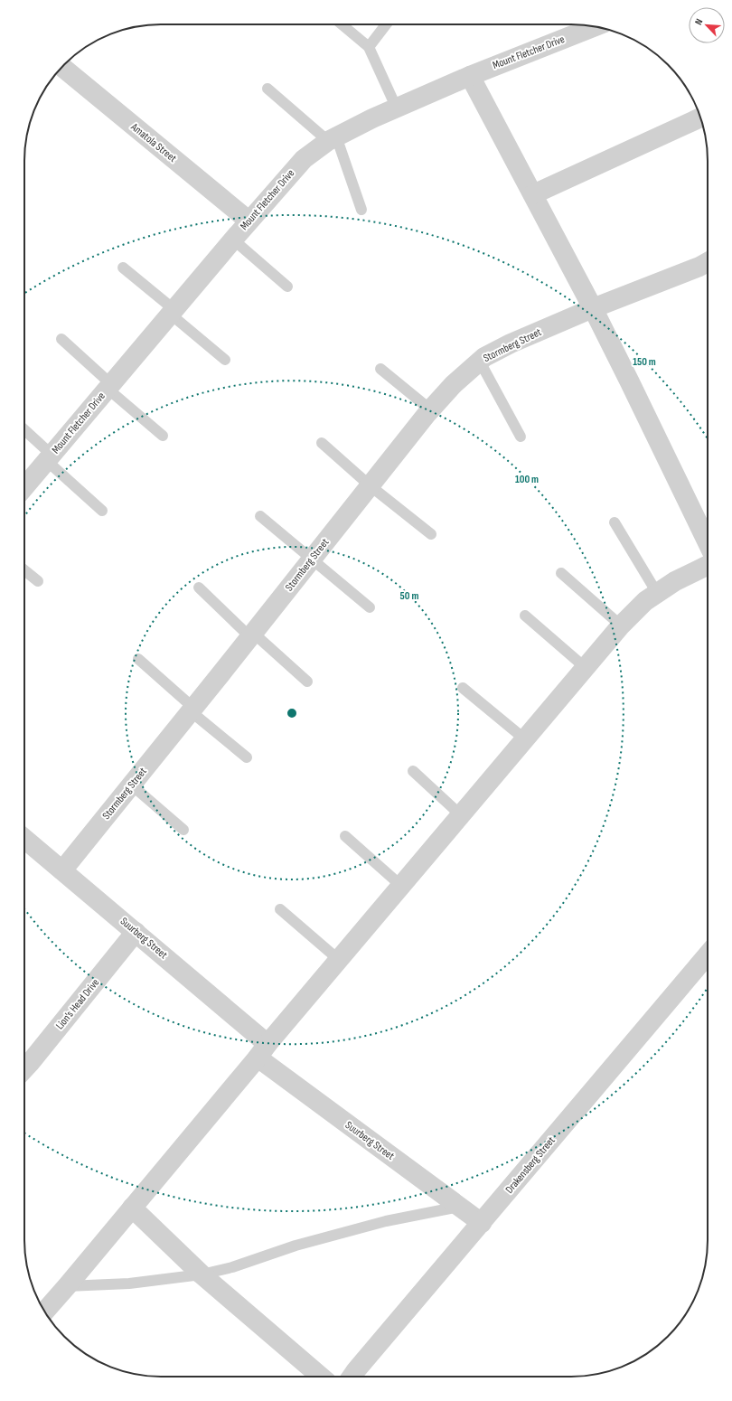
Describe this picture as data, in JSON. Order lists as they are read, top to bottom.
{
  "streets": {
    "street": [
      "Mount Fletcher Drive",
      "Amatola Street",
      "Stormberg Street",
      "Suurberg Street",
      "Lion's Head Drive",
      "Drakensberg Street"
    ]
  },
  "crossings": [
    ["Mount Fletcher Drive", "Amatola Street"],
    ["Stormberg Street", "Suurberg Street"],
    ["Suurberg Street", "Lion's Head Drive"],
    ["Suurberg Street", "Drakensberg Street"]
  ],
  "north": "top left",
  "rings": ["150 m", "100 m", "50 m"]
}
